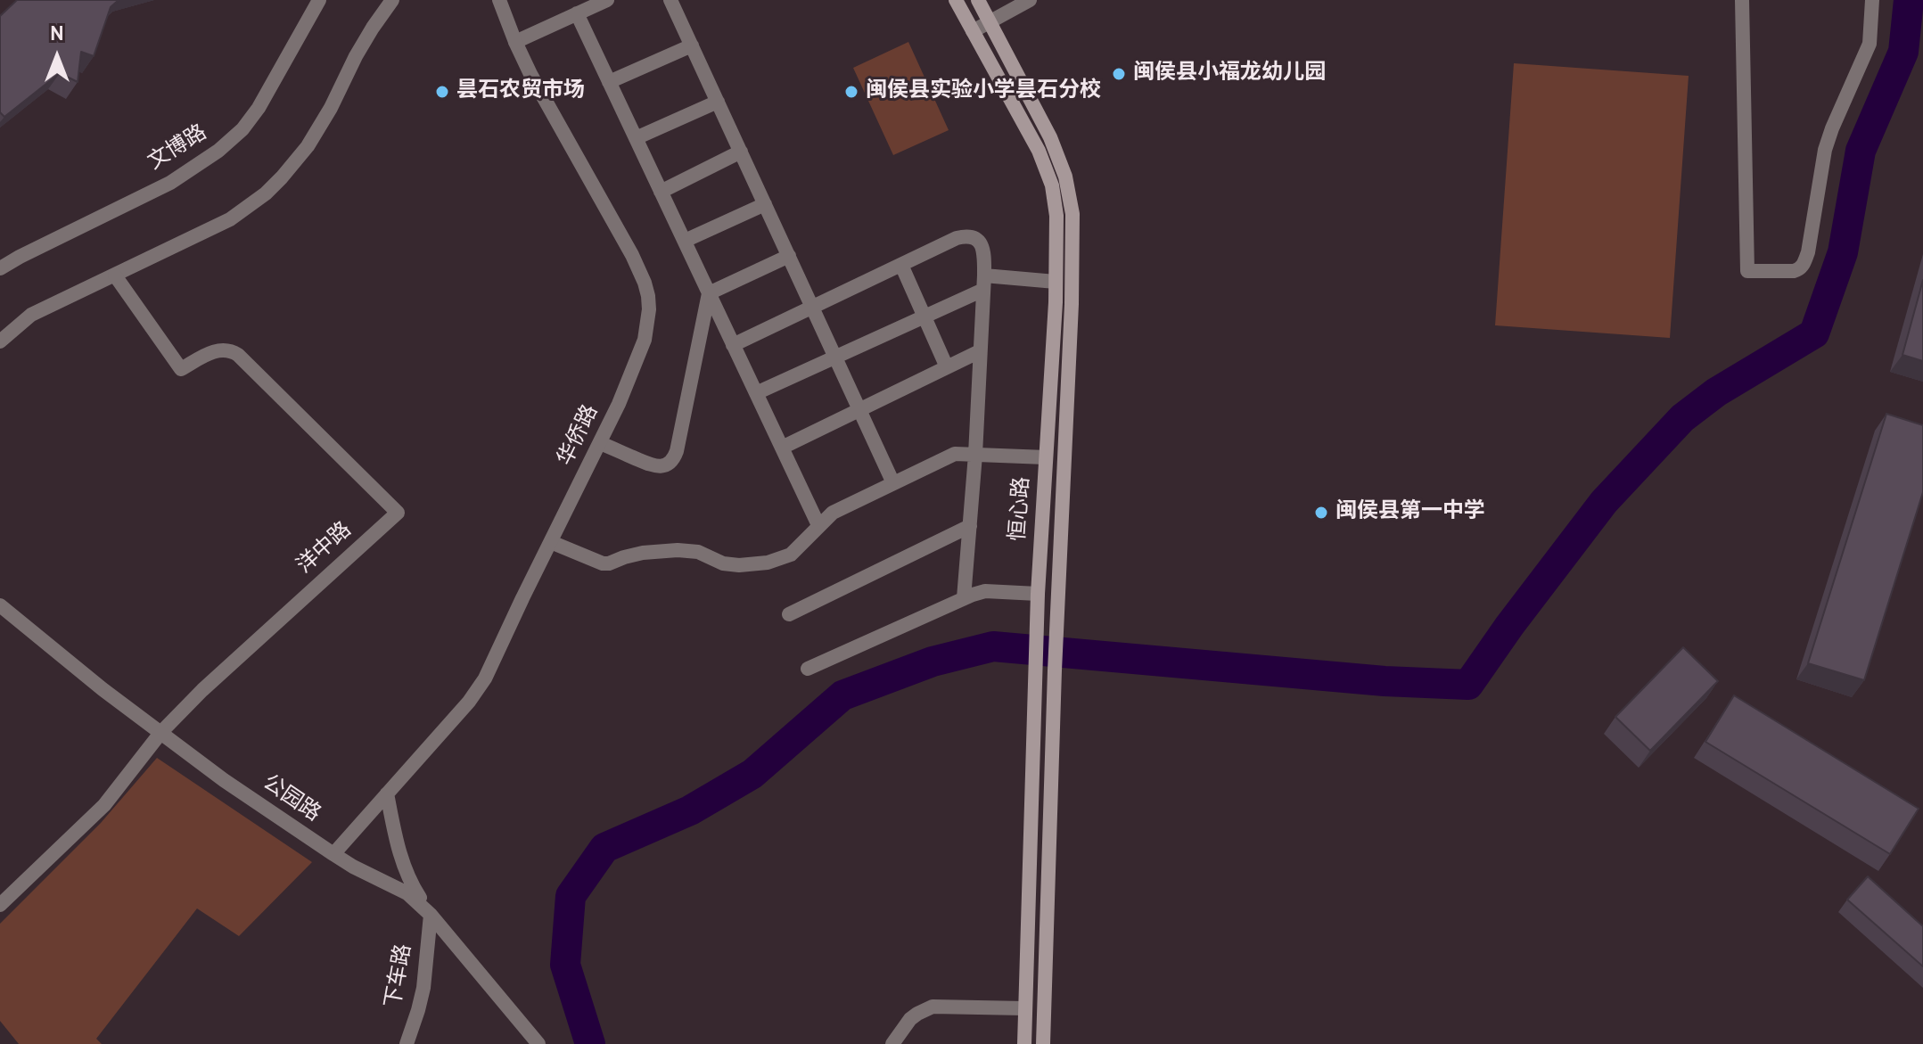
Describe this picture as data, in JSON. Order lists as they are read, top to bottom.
{
  "streets": {
    "main road": ["恒心路"],
    "street": [
      "文博路",
      "华侨路",
      "洋中路",
      "公园路",
      "下车路"
    ]
  },
  "crossings": [
    ["华侨路", "公园路"],
    ["洋中路", "公园路"],
    ["公园路", "下车路"]
  ],
  "places": [
    "闽侯县小福龙幼儿园",
    "昙石农贸市场",
    "闽侯县实验小学昙石分校",
    "闽侯县第一中学"
  ],
  "north": "top"
}
